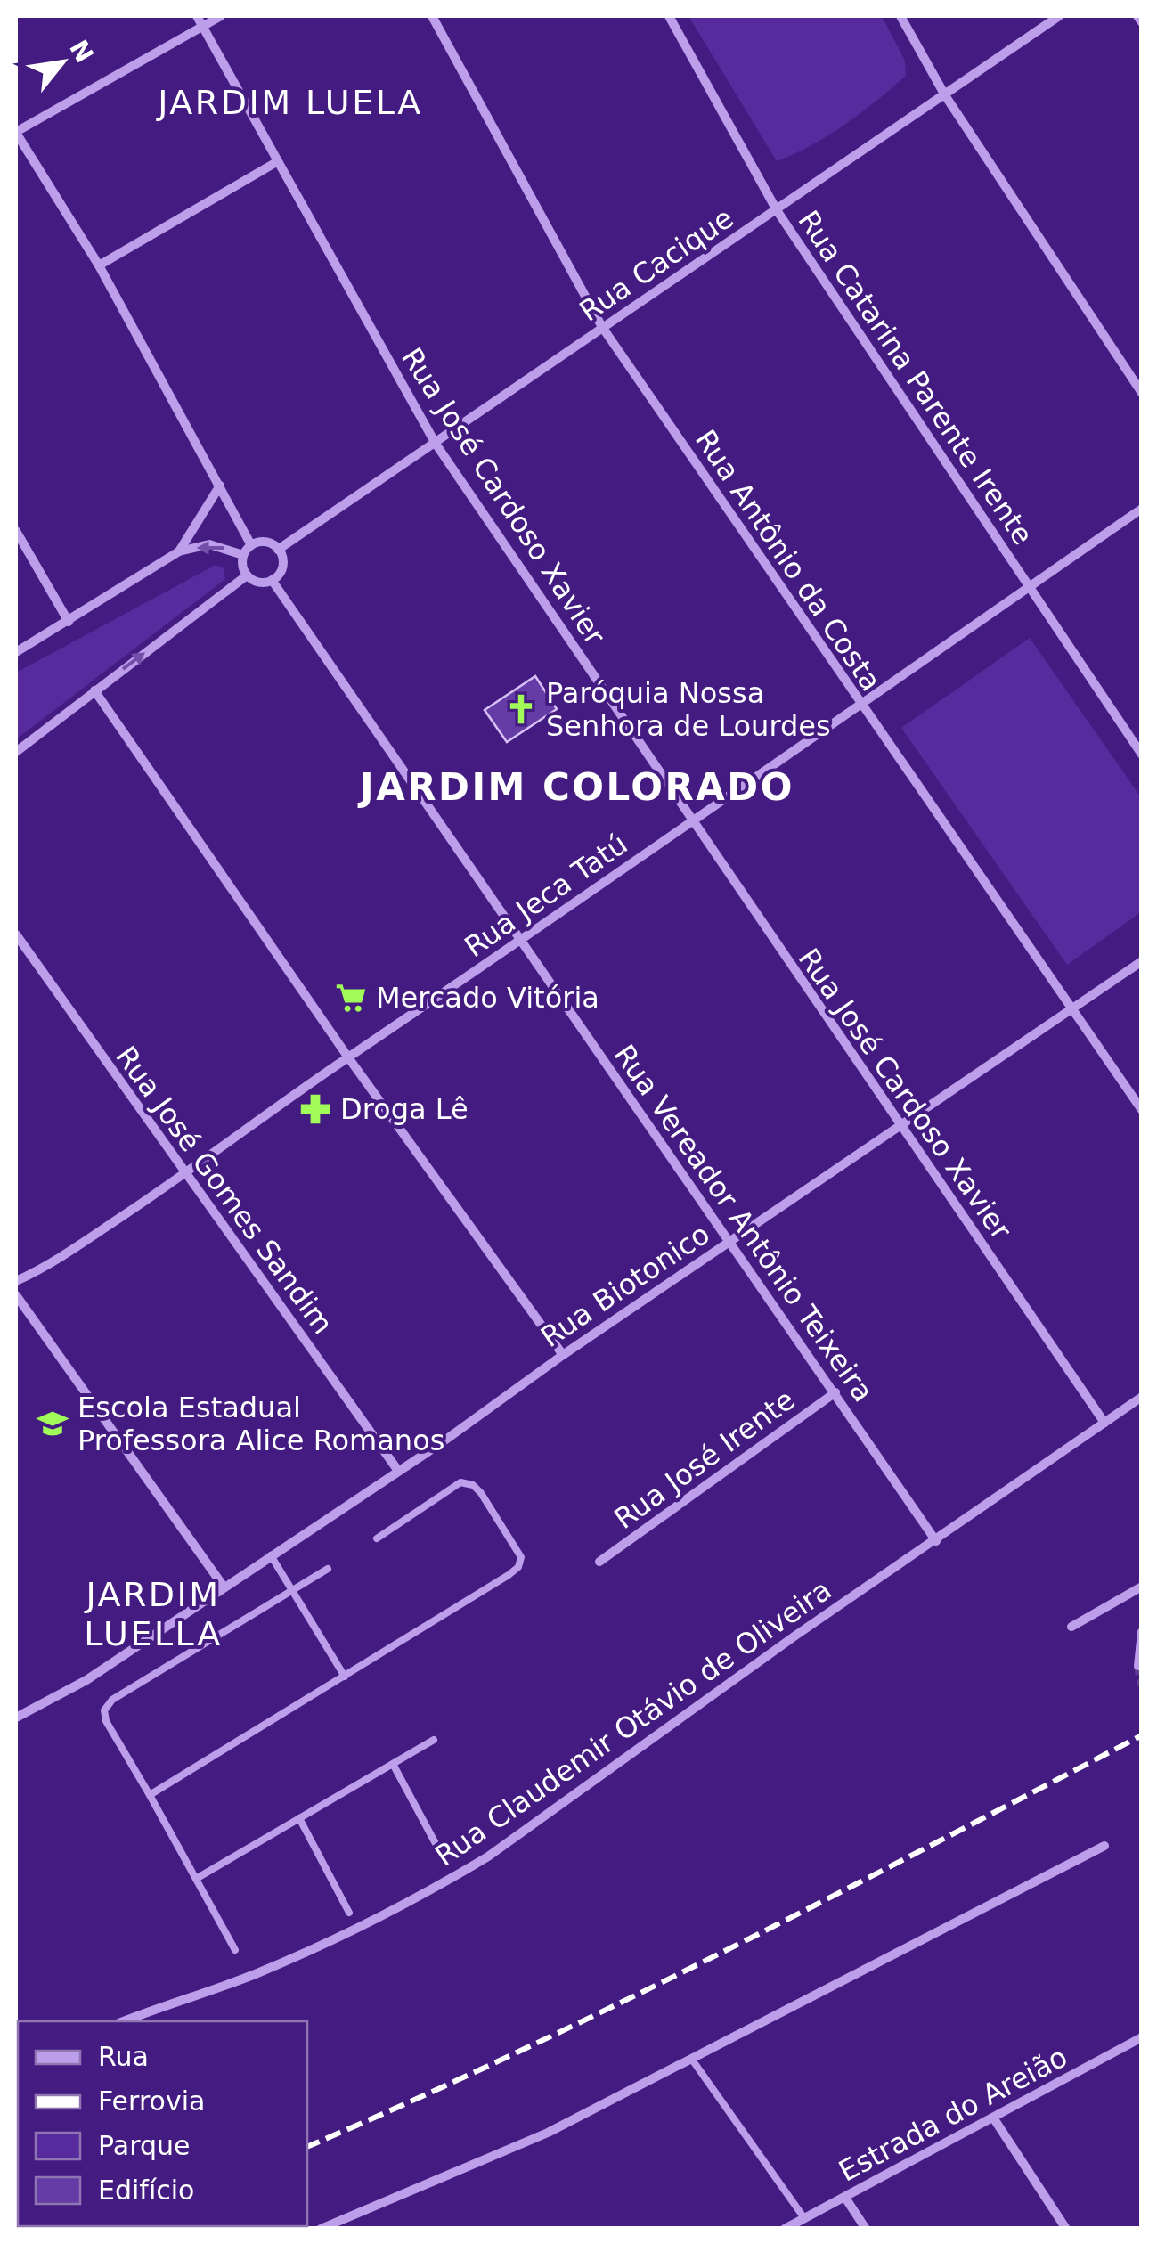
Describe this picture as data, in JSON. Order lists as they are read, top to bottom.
{
  "streets": {
    "street": [
      "Rua Cacique",
      "Rua Catarina Parente Irente",
      "Rua José Cardoso Xavier",
      "Rua Antônio da Costa",
      "Rua Jeca Tatú",
      "Rua José Gomes Sandim",
      "Rua Vereador Antônio Teixeira",
      "Rua Biotonico",
      "Rua José Irente",
      "Rua Claudemir Otávio de Oliveira",
      "Estrada do Areião"
    ]
  },
  "crossings": [
    ["Rua Cacique", "Rua Catarina Parente Irente"],
    ["Rua Cacique", "Rua José Cardoso Xavier"],
    ["Rua Cacique", "Rua Antônio da Costa"],
    ["Rua Cacique", "Rua Vereador Antônio Teixeira"],
    ["Rua Catarina Parente Irente", "Rua Jeca Tatú"],
    ["Rua José Cardoso Xavier", "Rua Jeca Tatú"],
    ["Rua José Cardoso Xavier", "Rua Biotonico"],
    ["Rua José Cardoso Xavier", "Rua Claudemir Otávio de Oliveira"],
    ["Rua Antônio da Costa", "Rua Jeca Tatú"],
    ["Rua Antônio da Costa", "Rua Biotonico"],
    ["Rua Jeca Tatú", "Rua José Gomes Sandim"],
    ["Rua Jeca Tatú", "Rua Vereador Antônio Teixeira"],
    ["Rua José Gomes Sandim", "Rua Biotonico"],
    ["Rua Vereador Antônio Teixeira", "Rua Biotonico"],
    ["Rua Vereador Antônio Teixeira", "Rua José Irente"],
    ["Rua Vereador Antônio Teixeira", "Rua Claudemir Otávio de Oliveira"]
  ],
  "districts": ["JARDIM LUELA", "JARDIM COLORADO", "JARDIM LUELLA"],
  "places": {
    "church": ["Paróquia Nossa Senhora de Lourdes"],
    "supermarket": ["Mercado Vitória"],
    "pharmacy": ["Droga Lê"],
    "school or university": ["Escola Estadual Professora Alice Romanos"]
  },
  "legend": [
    "Rua",
    "Ferrovia",
    "Parque",
    "Edifício"
  ],
  "north": "top right"
}
